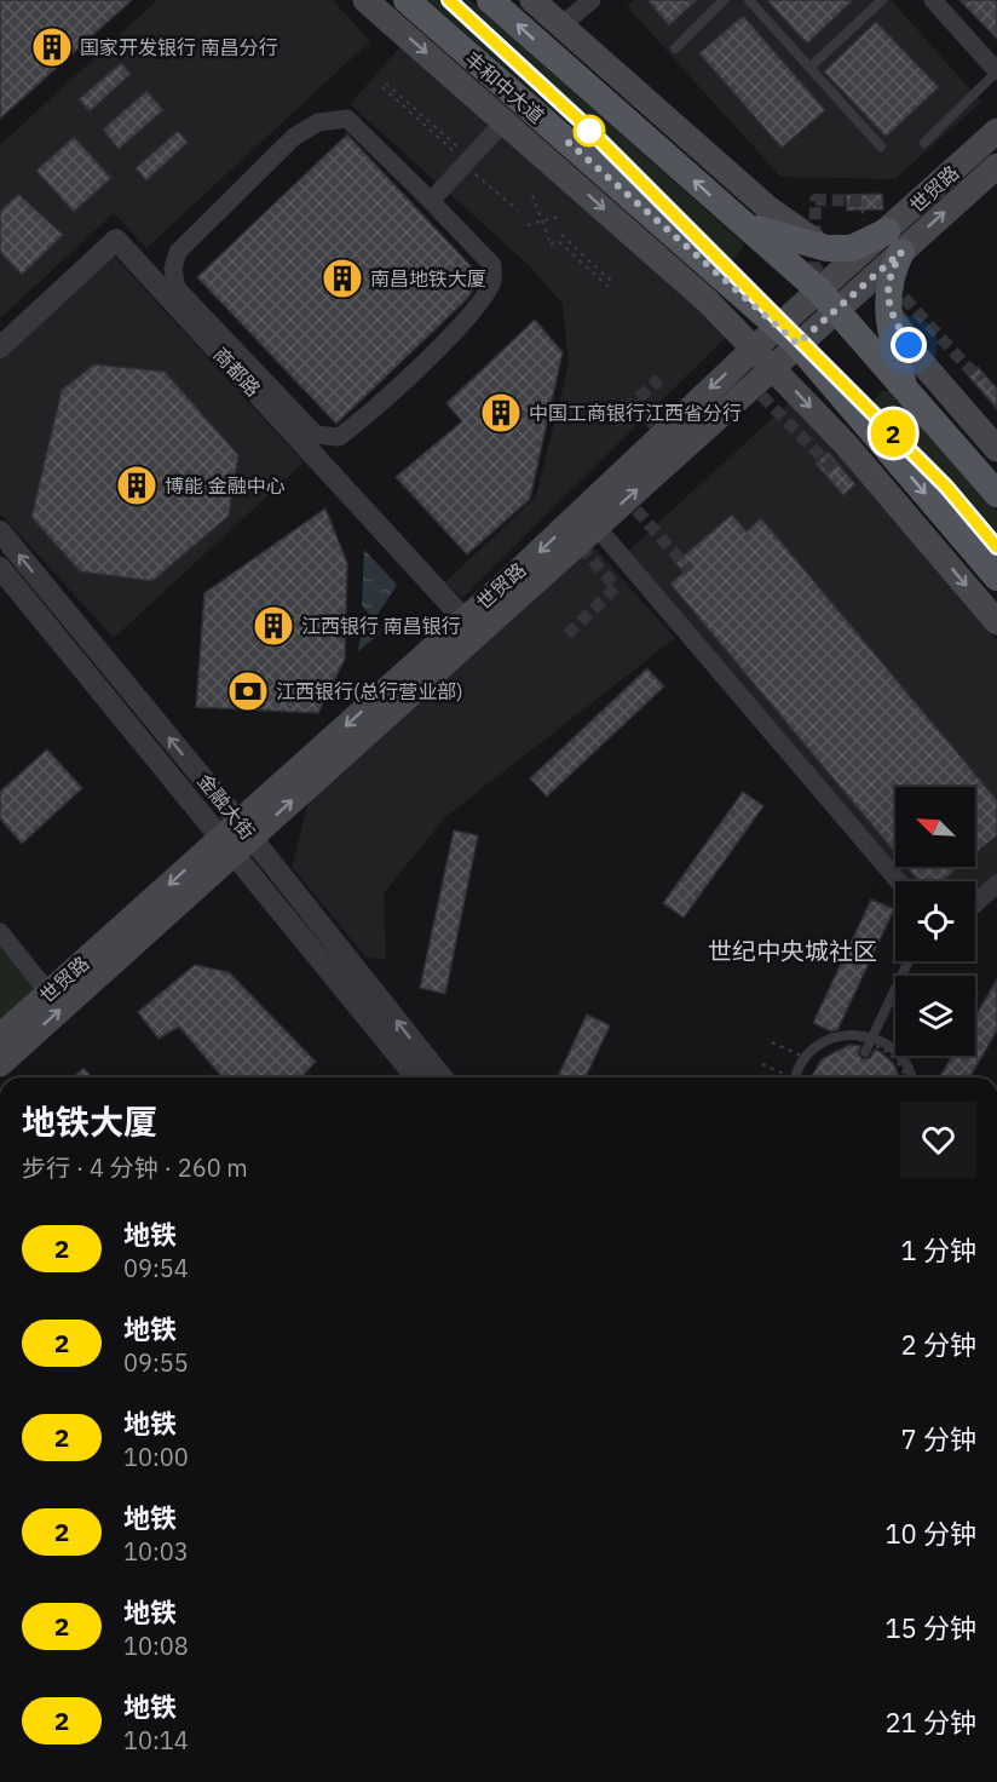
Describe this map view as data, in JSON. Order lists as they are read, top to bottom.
{
  "streets": {
    "main road": ["丰和中大道", "世贸路"],
    "street": ["商都路", "金融大街"]
  },
  "crossings": [
    ["丰和中大道", "世贸路"],
    ["世贸路", "商都路"],
    ["世贸路", "金融大街"]
  ],
  "districts": ["世纪中央城社区"],
  "places": {
    "building": [
      "国家开发银行 南昌分行",
      "南昌地铁大厦",
      "中国工商银行江西省分行",
      "博能 金融中心",
      "江西银行 南昌银行"
    ],
    "bank": ["江西银行(总行营业部)"]
  },
  "lines": ["metro line 2"],
  "north": "top left",
  "page": {
    "on_map": "2",
    "heading": ["地铁大厦", "步行 · 4 分钟 · 260 m"],
    "list": [
      {
        "mark": "2",
        "name": "地铁",
        "note": "09:54",
        "value": "1 分钟"
      },
      {
        "mark": "2",
        "name": "地铁",
        "note": "09:55",
        "value": "2 分钟"
      },
      {
        "mark": "2",
        "name": "地铁",
        "note": "10:00",
        "value": "7 分钟"
      },
      {
        "mark": "2",
        "name": "地铁",
        "note": "10:03",
        "value": "10 分钟"
      },
      {
        "mark": "2",
        "name": "地铁",
        "note": "10:08",
        "value": "15 分钟"
      },
      {
        "mark": "2",
        "name": "地铁",
        "note": "10:14",
        "value": "21 分钟"
      }
    ]
  }
}
